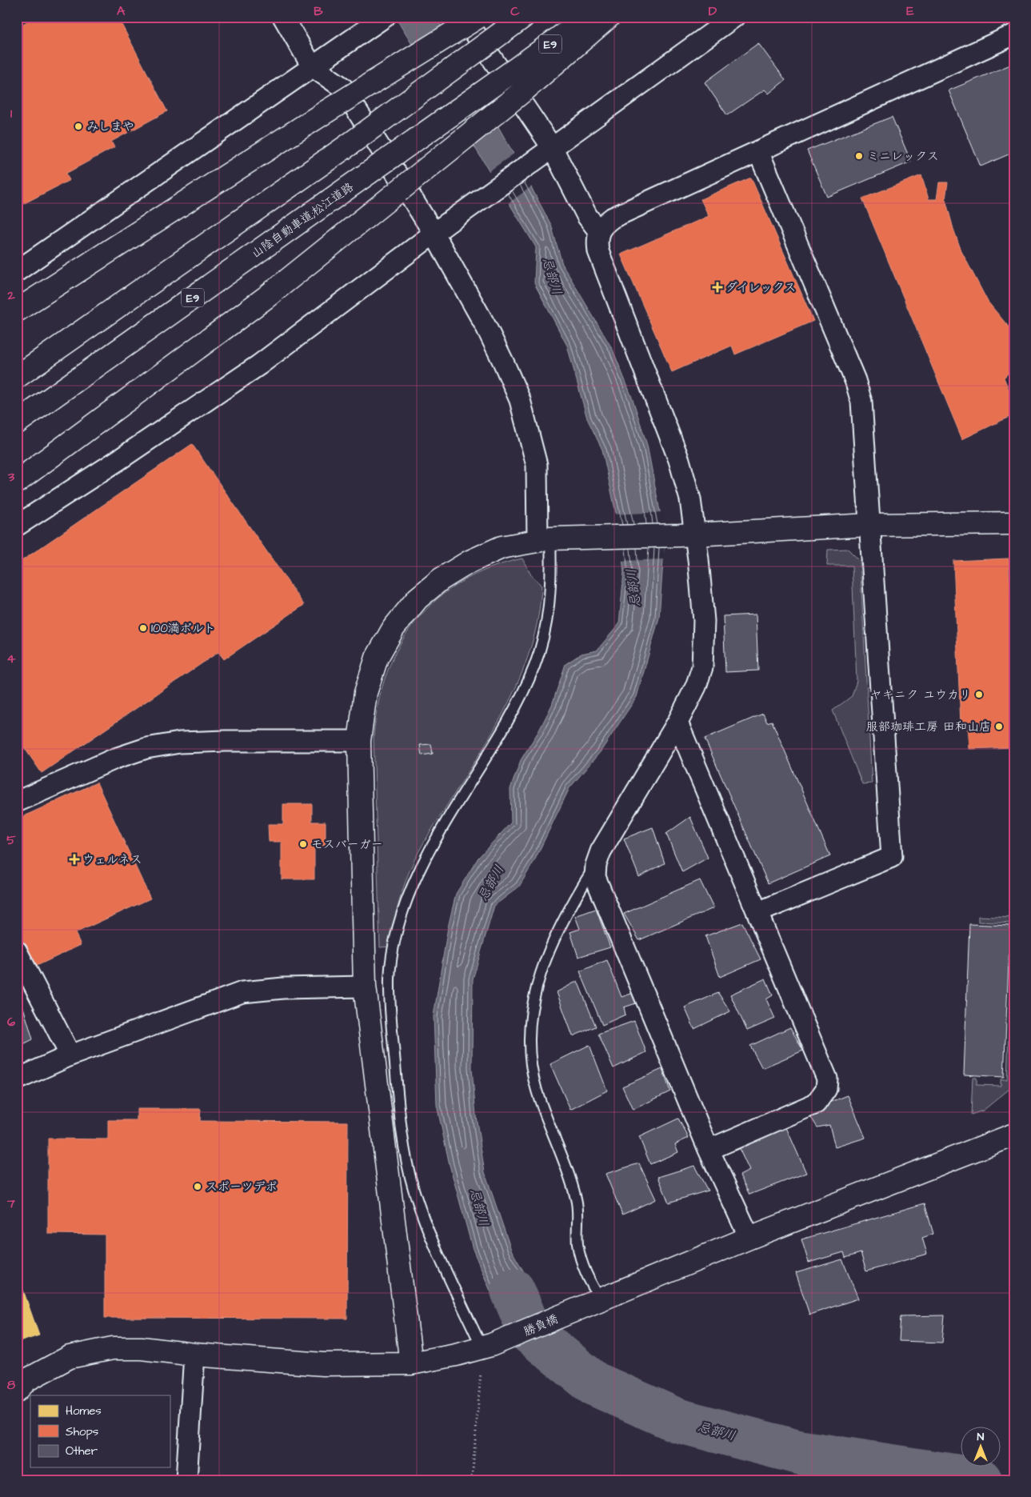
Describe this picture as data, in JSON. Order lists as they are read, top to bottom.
{
  "streets": {
    "main road": ["E9", "山陰自動車道;松江道路", "勝負橋"]
  },
  "water": ["忌部川"],
  "places": {
    "other": [
      "みしまや",
      "ミニレックス",
      "100満ボルト",
      "ヤキニク ユウカリ",
      "服部珈琲工房 田和山店",
      "モスバーガー",
      "スポーツデポ"
    ],
    "health": ["ダイレックス", "ウェルネス"]
  },
  "legend": ["Homes", "Shops", "Other"],
  "north": "top",
  "grid": {
    "columns": [
      "A",
      "B",
      "C",
      "D",
      "E"
    ],
    "rows": [
      "1",
      "2",
      "3",
      "4",
      "5",
      "6",
      "7",
      "8"
    ]
  }
}
